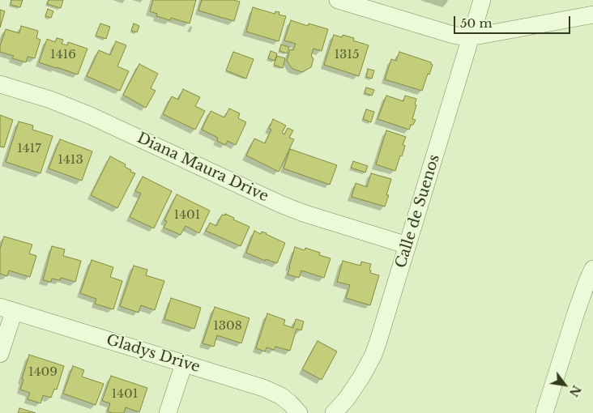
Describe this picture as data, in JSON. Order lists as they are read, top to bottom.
{
  "streets": {
    "street": ["Diana Maura Drive", "Calle de Suenos", "Gladys Drive"]
  },
  "crossings": [
    ["Diana Maura Drive", "Calle de Suenos"]
  ],
  "house_numbers": [
    "1416",
    "1315",
    "1417",
    "1413",
    "1401",
    "1308",
    "1409",
    "1401"
  ],
  "scale_bar": "50 m",
  "north": "bottom right"
}
